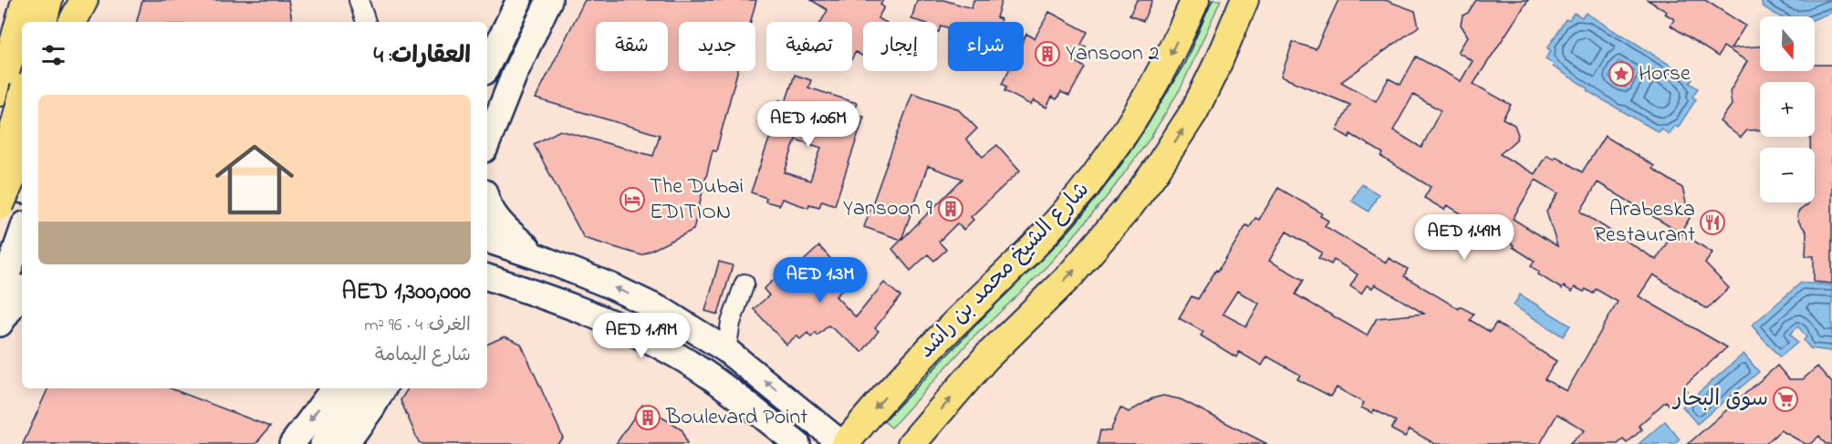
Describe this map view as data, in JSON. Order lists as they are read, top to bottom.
{
  "streets": {
    "main road": ["شارع الشيخ محمد بن راشد"]
  },
  "places": {
    "building": ["Yansoon 2", "Yansoon 9", "Boulevard Point"],
    "place": ["Horse"],
    "hotel": ["The Dubai EDITION"],
    "restaurant": ["Arabeska Restaurant"],
    "supermarket": ["سوق البحار"]
  },
  "north": "bottom",
  "page": {
    "map_buttons": ["+", "−"],
    "chip": [
      "شراء",
      "إيجار",
      "تصفية",
      "جديد",
      "شقة"
    ],
    "heading": "العقارات: 4",
    "list": [
      {
        "name": "AED 1,300,000",
        "note": "الغرف: 4 · 96 m² · شارع اليمامة"
      }
    ],
    "price": [
      "AED 1.06M",
      "AED 1.49M",
      "AED 1.3M",
      "AED 1.19M"
    ]
  }
}
